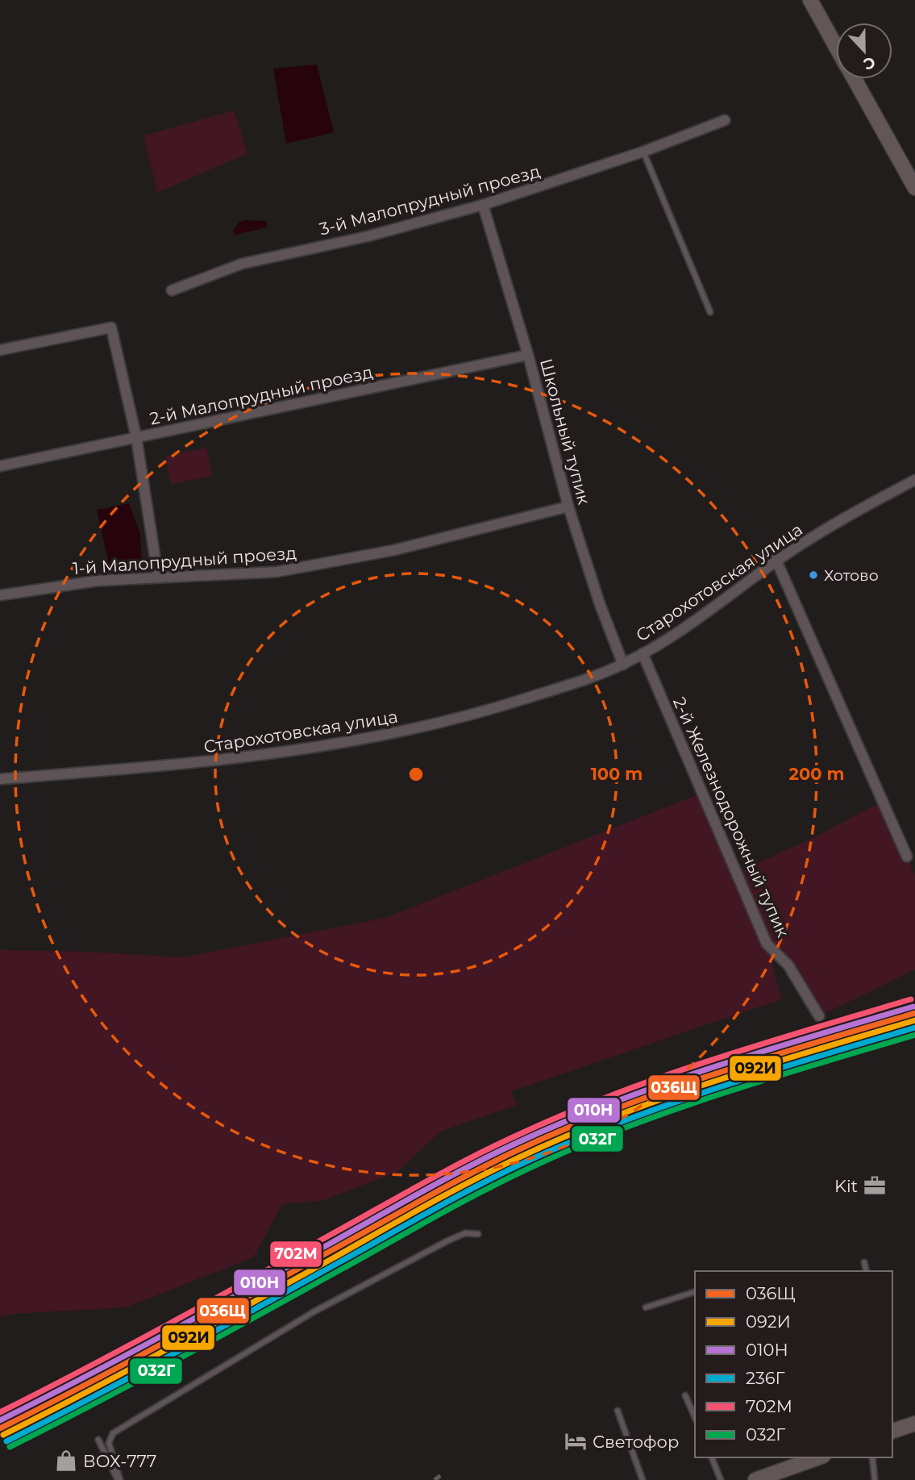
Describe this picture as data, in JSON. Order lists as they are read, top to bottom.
{
  "streets": {
    "street": [
      "3-й Малопрудный проезд",
      "2-й Малопрудный проезд",
      "Школьный тупик",
      "1-й Малопрудный проезд",
      "Старохотовская улица",
      "2-й Железнодорожный тупик"
    ]
  },
  "crossings": [
    ["3-й Малопрудный проезд", "Школьный тупик"],
    ["2-й Малопрудный проезд", "Школьный тупик"],
    ["Школьный тупик", "1-й Малопрудный проезд"],
    ["Школьный тупик", "Старохотовская улица"],
    ["Старохотовская улица", "2-й Железнодорожный тупик"]
  ],
  "places": {
    "other": ["Хотово"],
    "office": ["Kit"],
    "hotel": ["Светофор"],
    "shop": ["ВОХ-777"]
  },
  "lines": [
    "transit line 702М",
    "transit line 010Н",
    "transit line 036Щ",
    "transit line 092И",
    "transit line 236Г",
    "transit line 032Г"
  ],
  "legend": [
    "036Щ",
    "092И",
    "010Н",
    "236Г",
    "702М",
    "032Г"
  ],
  "north": "bottom",
  "rings": ["100 m", "200 m"]
}
